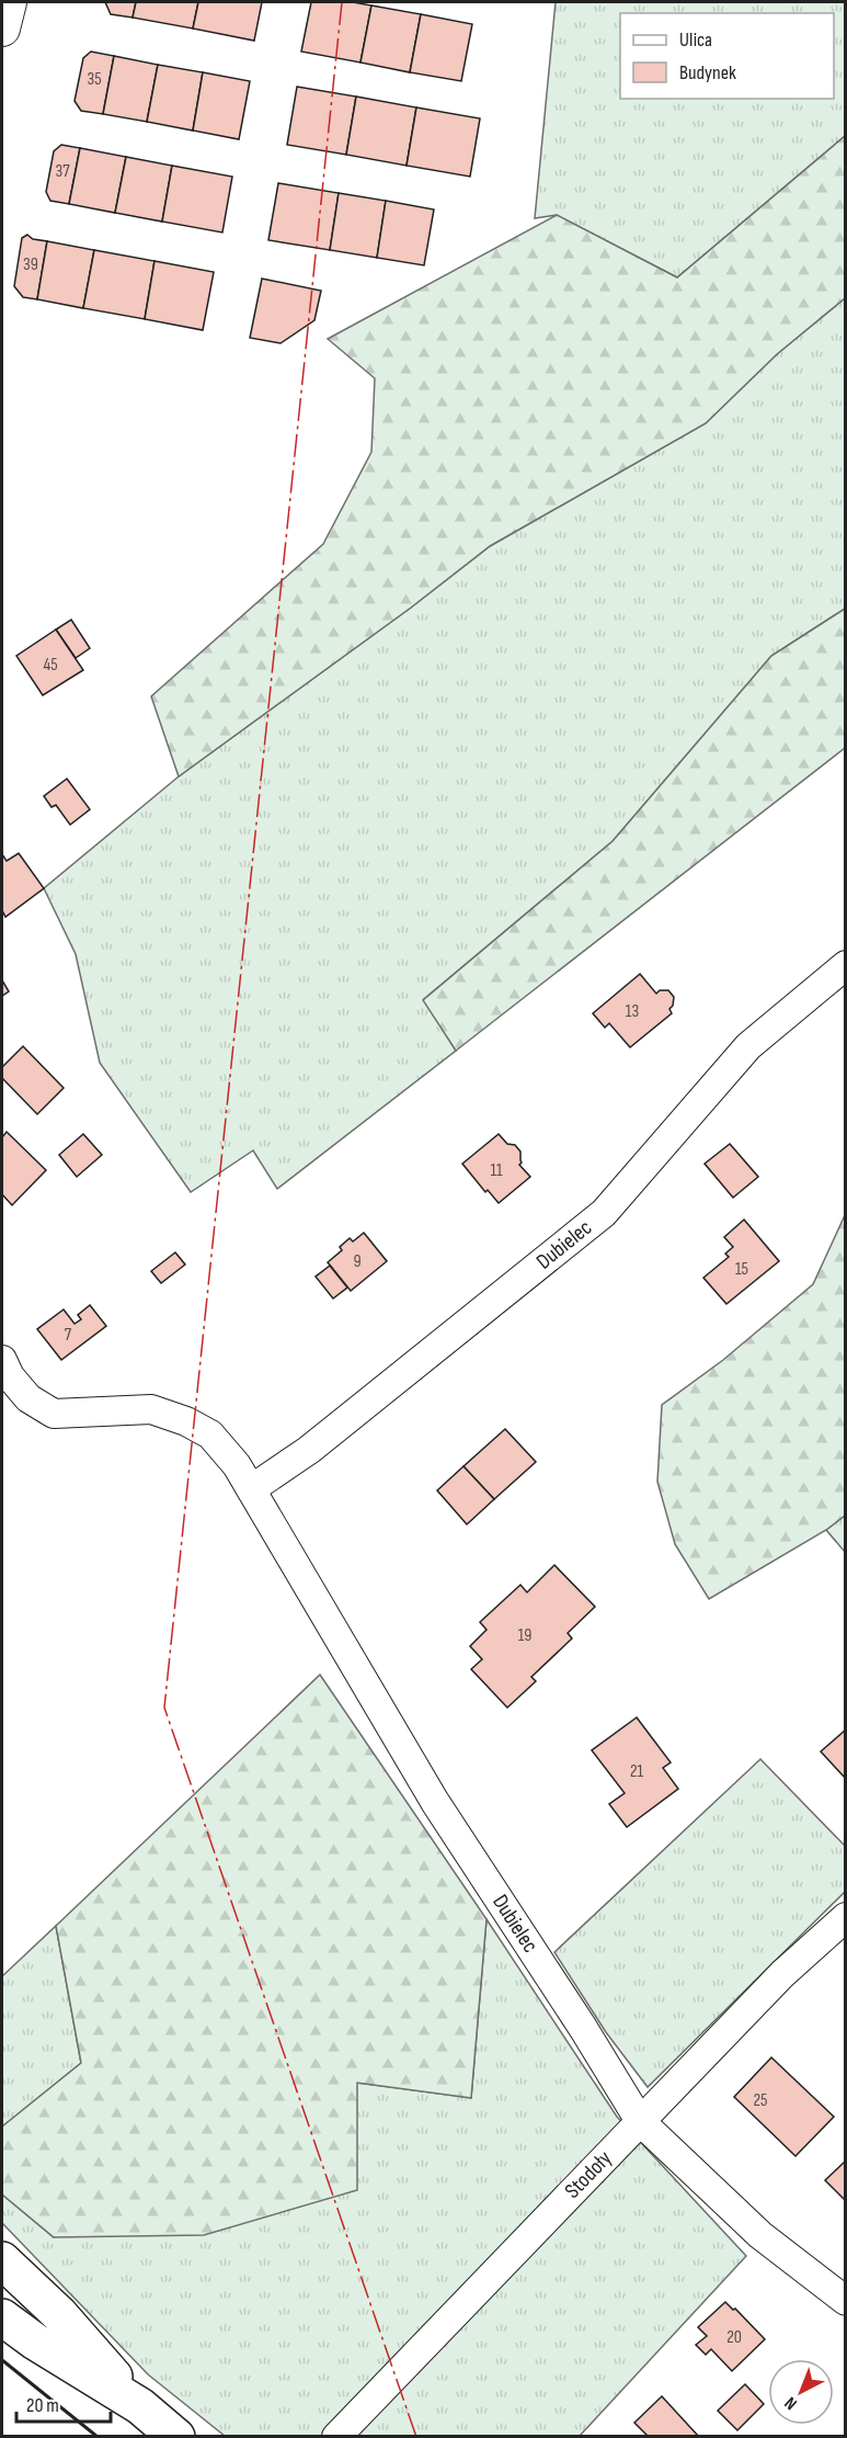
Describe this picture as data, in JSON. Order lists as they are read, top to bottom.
{
  "streets": {
    "street": ["Dubielec", "Stodoły"]
  },
  "crossings": [
    ["Dubielec", "Stodoły"]
  ],
  "house_numbers": [
    "35",
    "37",
    "39",
    "45",
    "13",
    "11",
    "9",
    "15",
    "7",
    "19",
    "21",
    "25",
    "20"
  ],
  "legend": ["Ulica", "Budynek"],
  "scale_bar": "20 m",
  "north": "bottom left"
}
